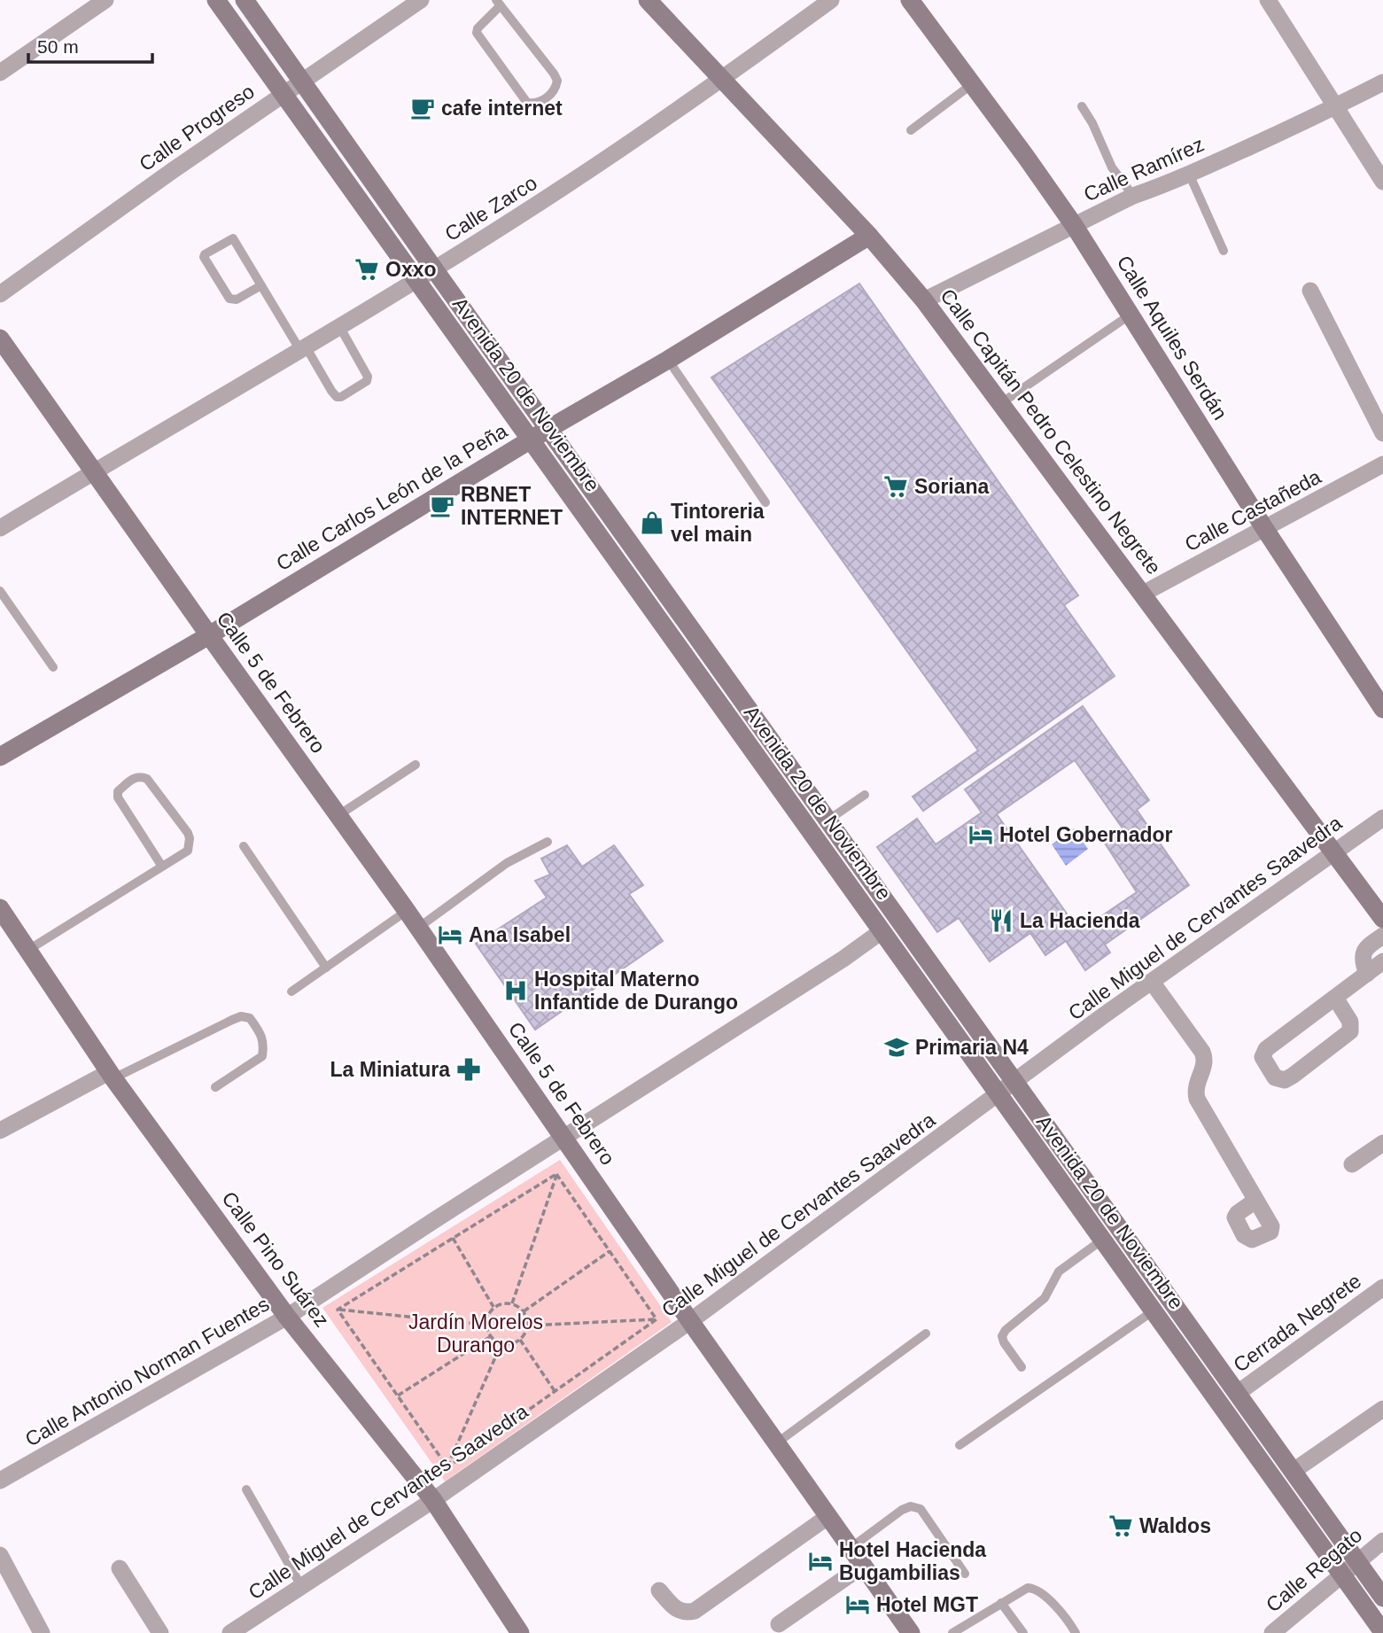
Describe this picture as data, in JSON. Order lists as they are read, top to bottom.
{
  "streets": {
    "street": [
      "Calle Progreso",
      "Calle Ramírez",
      "Calle Zarco",
      "Calle Aquiles Serdán",
      "Avenida 20 de Noviembre",
      "Calle Capitán Pedro Celestino Negrete",
      "Calle Carlos León de la Peña",
      "Calle Castañeda",
      "Calle 5 de Febrero",
      "Calle Miguel de Cervantes Saavedra",
      "Calle Pino Suárez",
      "Cerrada Negrete",
      "Calle Antonio Norman Fuentes",
      "Calle Regato"
    ]
  },
  "crossings": [
    ["Calle Progreso", "Avenida 20 de Noviembre"],
    ["Calle Ramírez", "Calle Aquiles Serdán"],
    ["Calle Ramírez", "Calle Capitán Pedro Celestino Negrete"],
    ["Calle Zarco", "Avenida 20 de Noviembre"],
    ["Calle Zarco", "Calle Capitán Pedro Celestino Negrete"],
    ["Calle Zarco", "Calle 5 de Febrero"],
    ["Calle Aquiles Serdán", "Calle Castañeda"],
    ["Avenida 20 de Noviembre", "Calle Carlos León de la Peña"],
    ["Avenida 20 de Noviembre", "Calle Miguel de Cervantes Saavedra"],
    ["Avenida 20 de Noviembre", "Cerrada Negrete"],
    ["Avenida 20 de Noviembre", "Calle Antonio Norman Fuentes"],
    ["Avenida 20 de Noviembre", "Calle Regato"],
    ["Calle Capitán Pedro Celestino Negrete", "Calle Carlos León de la Peña"],
    ["Calle Capitán Pedro Celestino Negrete", "Calle Castañeda"],
    ["Calle Capitán Pedro Celestino Negrete", "Calle Miguel de Cervantes Saavedra"],
    ["Calle Carlos León de la Peña", "Calle 5 de Febrero"],
    ["Calle 5 de Febrero", "Calle Miguel de Cervantes Saavedra"],
    ["Calle 5 de Febrero", "Calle Antonio Norman Fuentes"],
    ["Calle Miguel de Cervantes Saavedra", "Calle Pino Suárez"],
    ["Calle Pino Suárez", "Calle Antonio Norman Fuentes"]
  ],
  "parks": ["Jardín Morelos Durango"],
  "places": {
    "cafe": ["cafe internet", "RBNET INTERNET"],
    "supermarket": ["Oxxo", "Soriana", "Waldos"],
    "shop": ["Tintoreria vel main"],
    "hotel": [
      "Hotel Gobernador",
      "Ana Isabel",
      "Hotel Hacienda Bugambilias",
      "Hotel MGT"
    ],
    "restaurant": ["La Hacienda"],
    "hospital": ["Hospital Materno Infantide de Durango"],
    "school or university": ["Primaria N4"],
    "pharmacy": ["La Miniatura"]
  },
  "scale_bar": "50 m"
}
